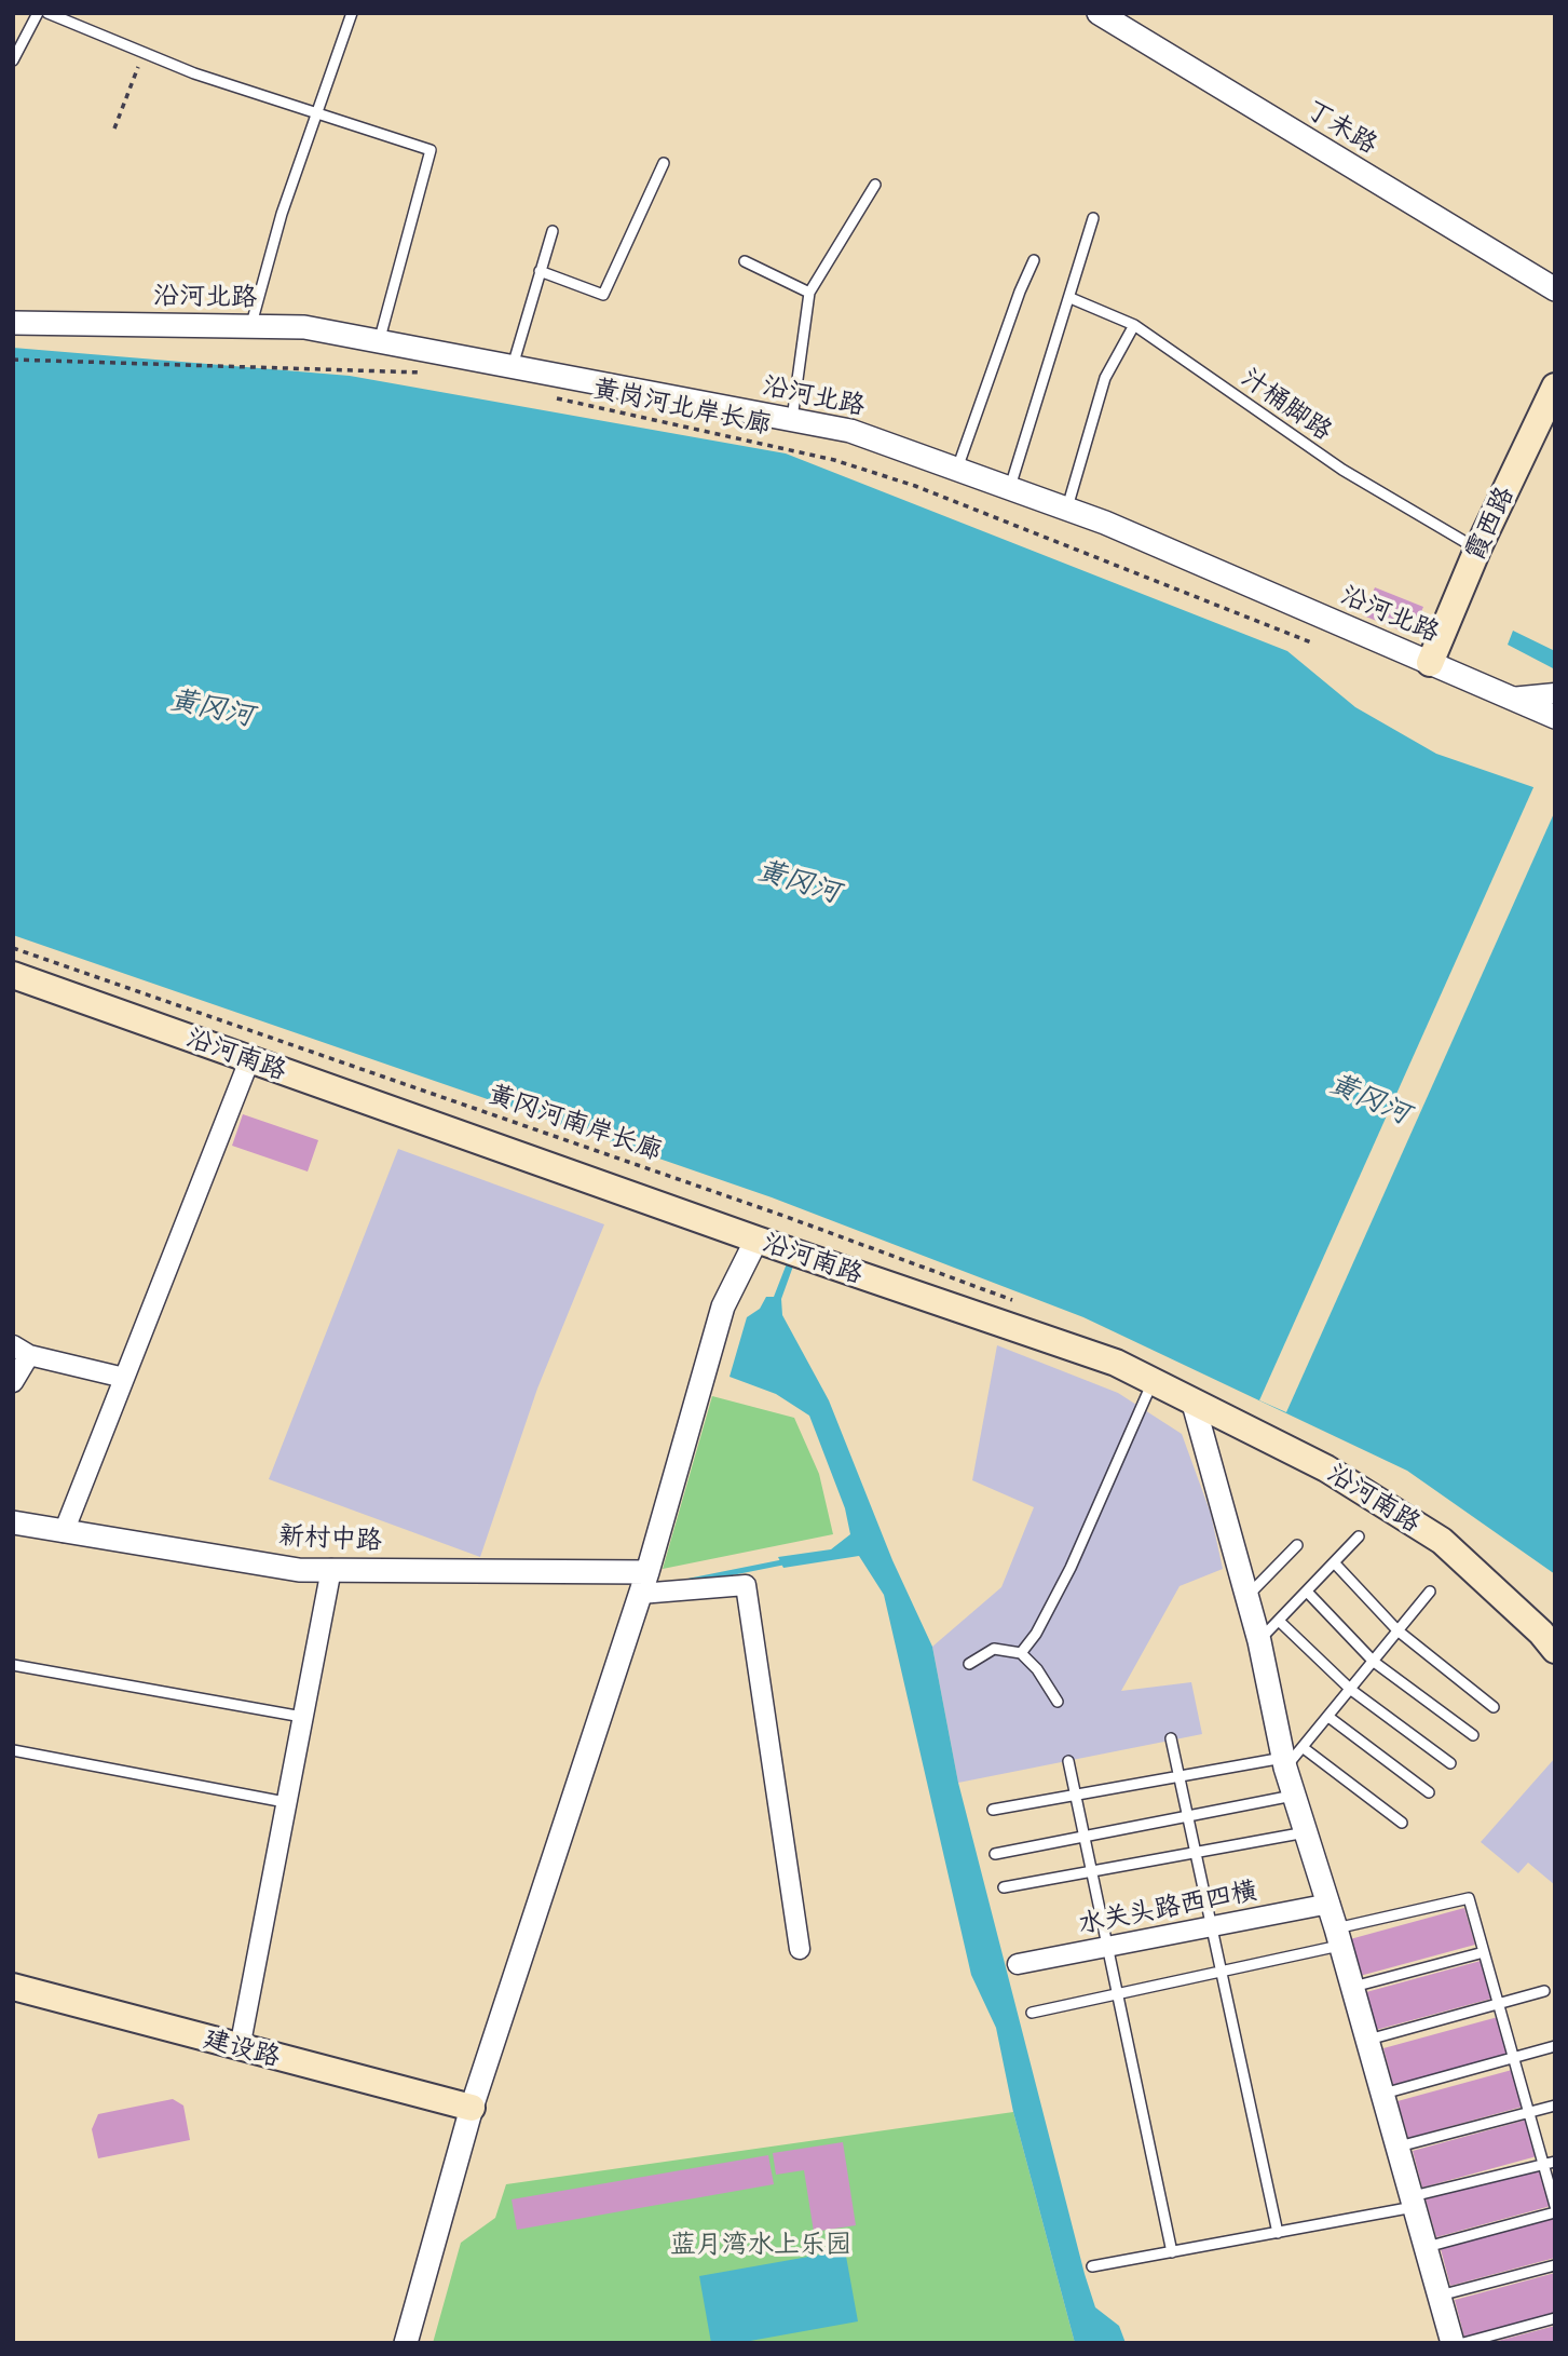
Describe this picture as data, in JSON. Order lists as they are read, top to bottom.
{
  "streets": {
    "main road": ["霞西路", "沿河南路", "建设路"],
    "street": [
      "丁未路",
      "沿河北路",
      "新村中路",
      "水关头路西四横"
    ],
    "lane": ["汁桶脚路"],
    "path": ["黄岗河北岸长廊", "黄冈河南岸长廊"]
  },
  "crossings": [
    ["沿河北路", "霞西路"],
    ["汁桶脚路", "霞西路"]
  ],
  "water": ["黄冈河"],
  "parks": ["蓝月湾水上乐园"]
}
